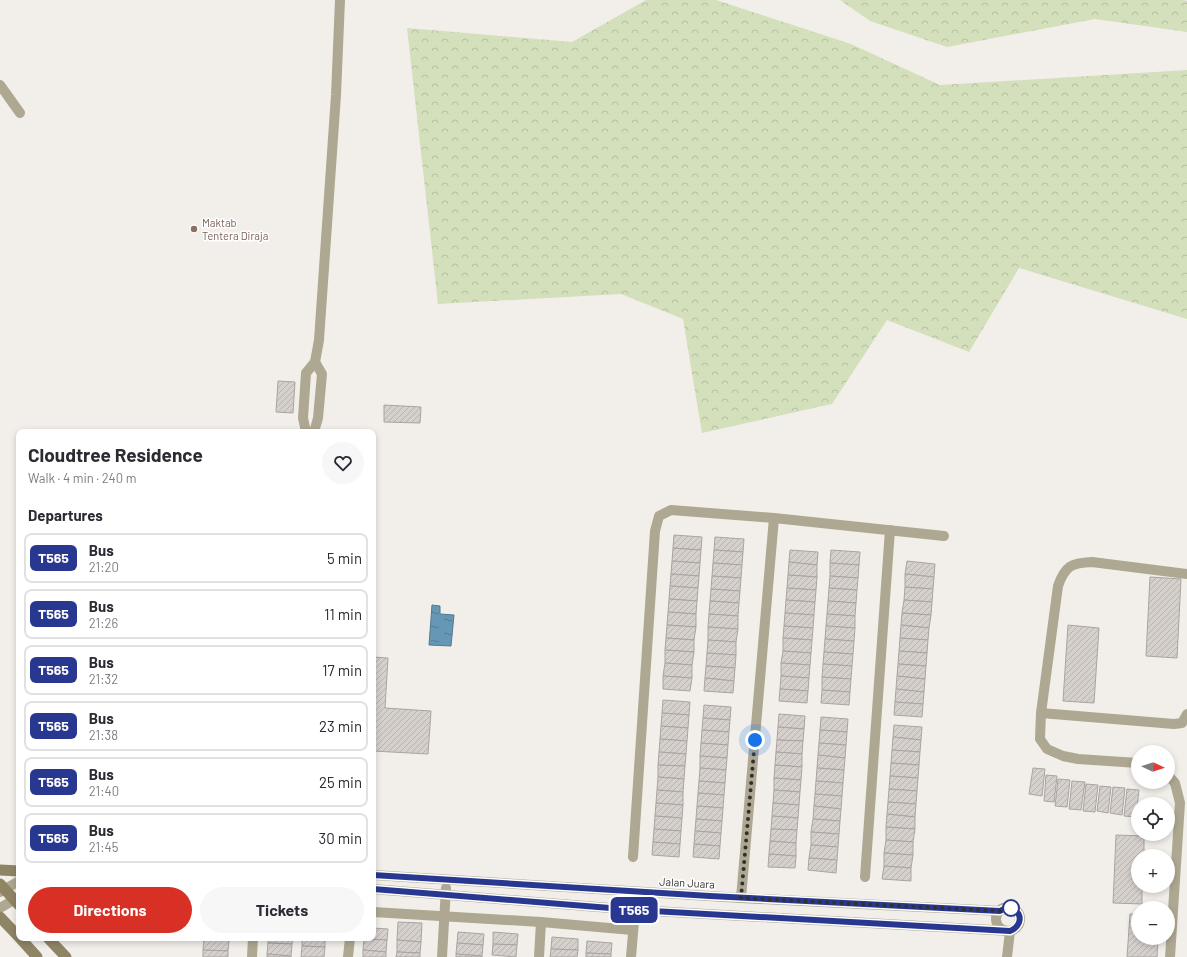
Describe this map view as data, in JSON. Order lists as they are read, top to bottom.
{
  "streets": {
    "street": ["Jalan Juara"]
  },
  "places": ["Maktab Tentera Diraja"],
  "lines": ["bus line T565"],
  "north": "right",
  "page": {
    "on_map": "T565",
    "heading": [
      ["Cloudtree Residence", "Walk · 4 min · 240 m"],
      "Departures"
    ],
    "list": [
      {
        "mark": "T565",
        "name": "Bus",
        "note": "21:20",
        "value": "5 min"
      },
      {
        "mark": "T565",
        "name": "Bus",
        "note": "21:26",
        "value": "11 min"
      },
      {
        "mark": "T565",
        "name": "Bus",
        "note": "21:32",
        "value": "17 min"
      },
      {
        "mark": "T565",
        "name": "Bus",
        "note": "21:38",
        "value": "23 min"
      },
      {
        "mark": "T565",
        "name": "Bus",
        "note": "21:40",
        "value": "25 min"
      },
      {
        "mark": "T565",
        "name": "Bus",
        "note": "21:45",
        "value": "30 min"
      }
    ],
    "map_buttons": ["+", "−"],
    "buttons": ["Directions", "Tickets"]
  }
}
